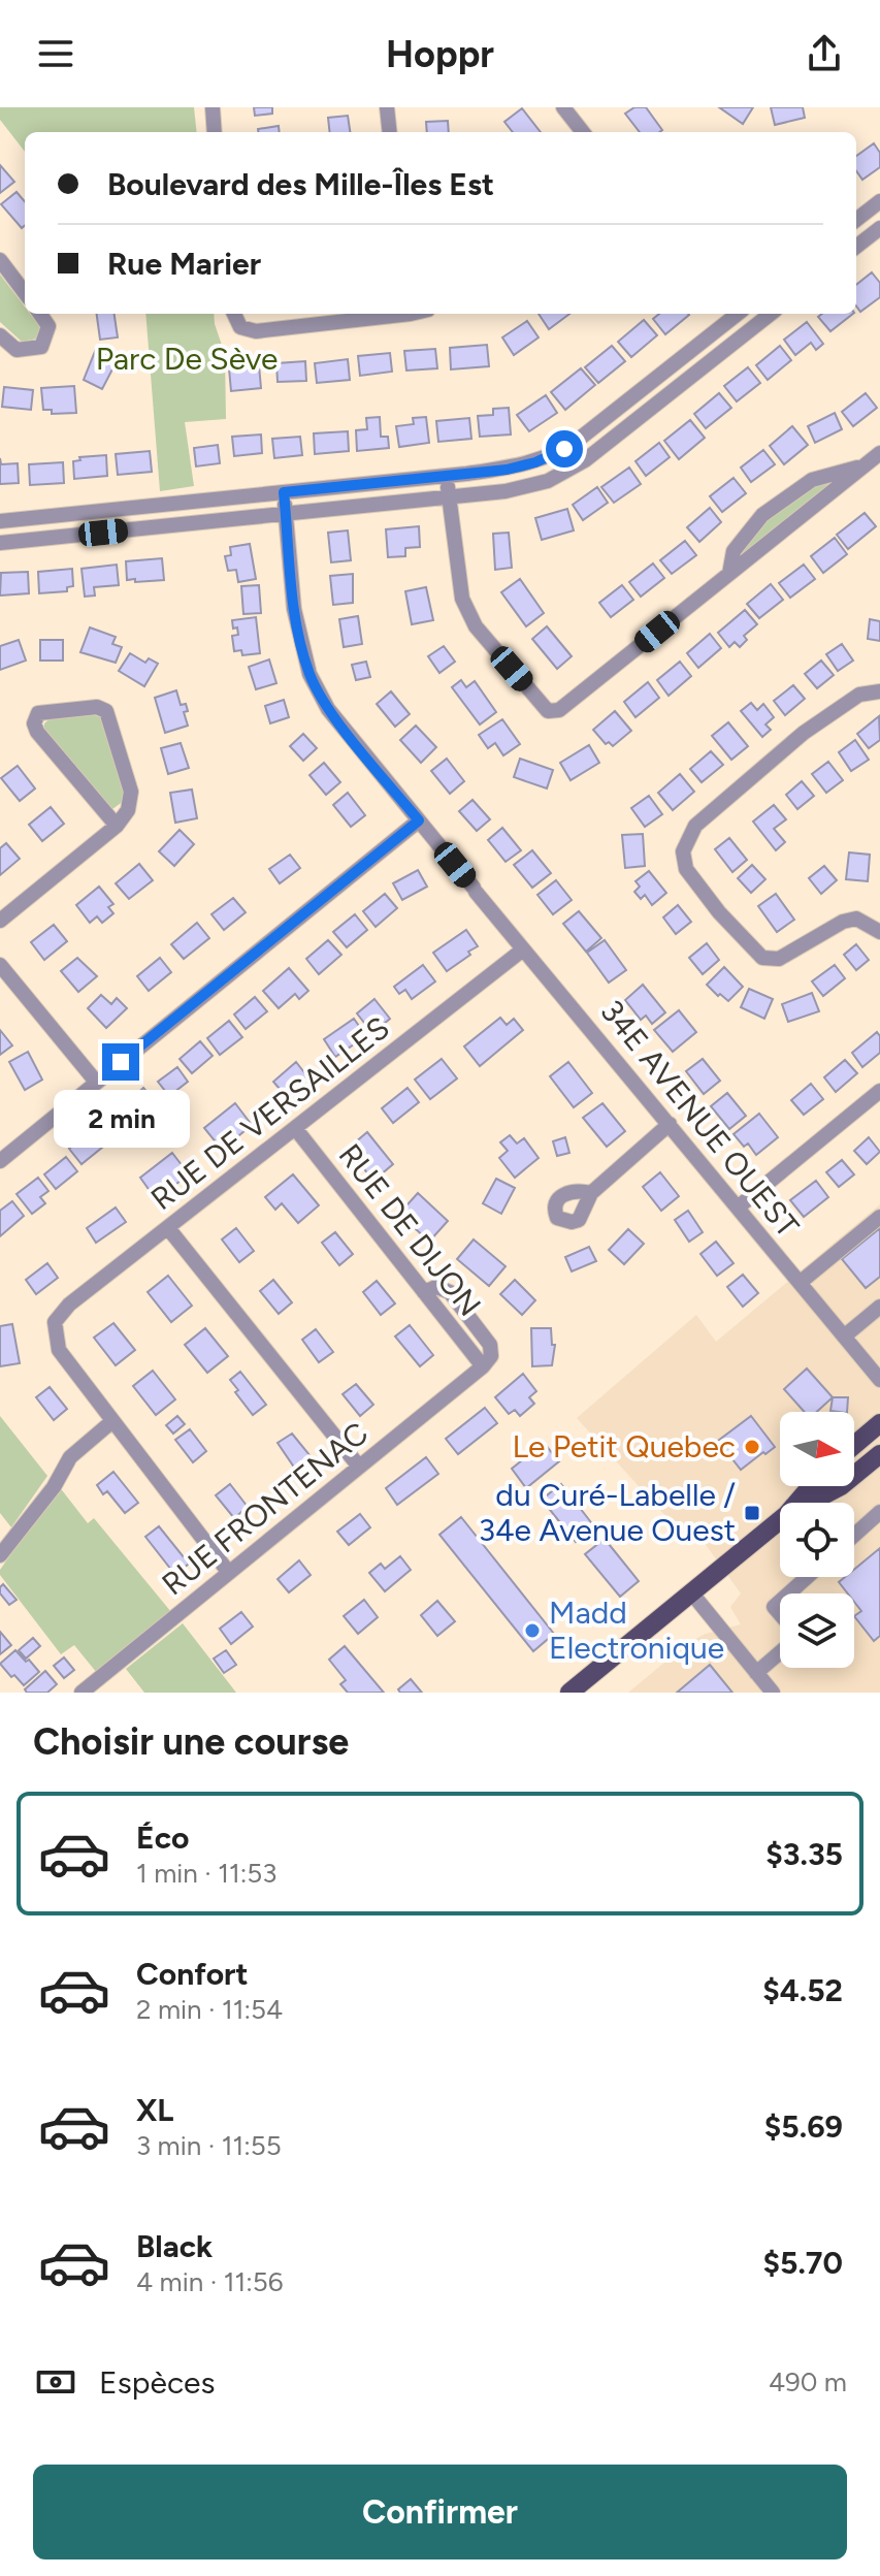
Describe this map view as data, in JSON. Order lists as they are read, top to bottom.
{
  "streets": {
    "street": [
      "RUE DE VERSAILLES",
      "34E AVENUE OUEST",
      "RUE DE DIJON",
      "RUE FRONTENAC"
    ]
  },
  "crossings": [
    ["RUE DE VERSAILLES", "34E AVENUE OUEST"],
    ["RUE DE VERSAILLES", "RUE DE DIJON"],
    ["RUE DE DIJON", "RUE FRONTENAC"]
  ],
  "parks": ["Parc De Sève"],
  "places": {
    "other": ["Le Petit Quebec", "Madd Electronique"],
    "transit": ["du Curé-Labelle / 34e Avenue Ouest"]
  },
  "north": "right",
  "page": {
    "header": "Hoppr",
    "banner": ["Boulevard des Mille-Îles Est", "Rue Marier"],
    "bubble": "2 min",
    "heading": "Choisir une course",
    "list": [
      {
        "name": "Éco",
        "note": "1 min · 11:53",
        "value": "$3.35"
      },
      {
        "name": "Confort",
        "note": "2 min · 11:54",
        "value": "$4.52"
      },
      {
        "name": "XL",
        "note": "3 min · 11:55",
        "value": "$5.69"
      },
      {
        "name": "Black",
        "note": "4 min · 11:56",
        "value": "$5.70"
      }
    ],
    "pay": ["Espèces", "490 m"],
    "buttons": "Confirmer"
  }
}
